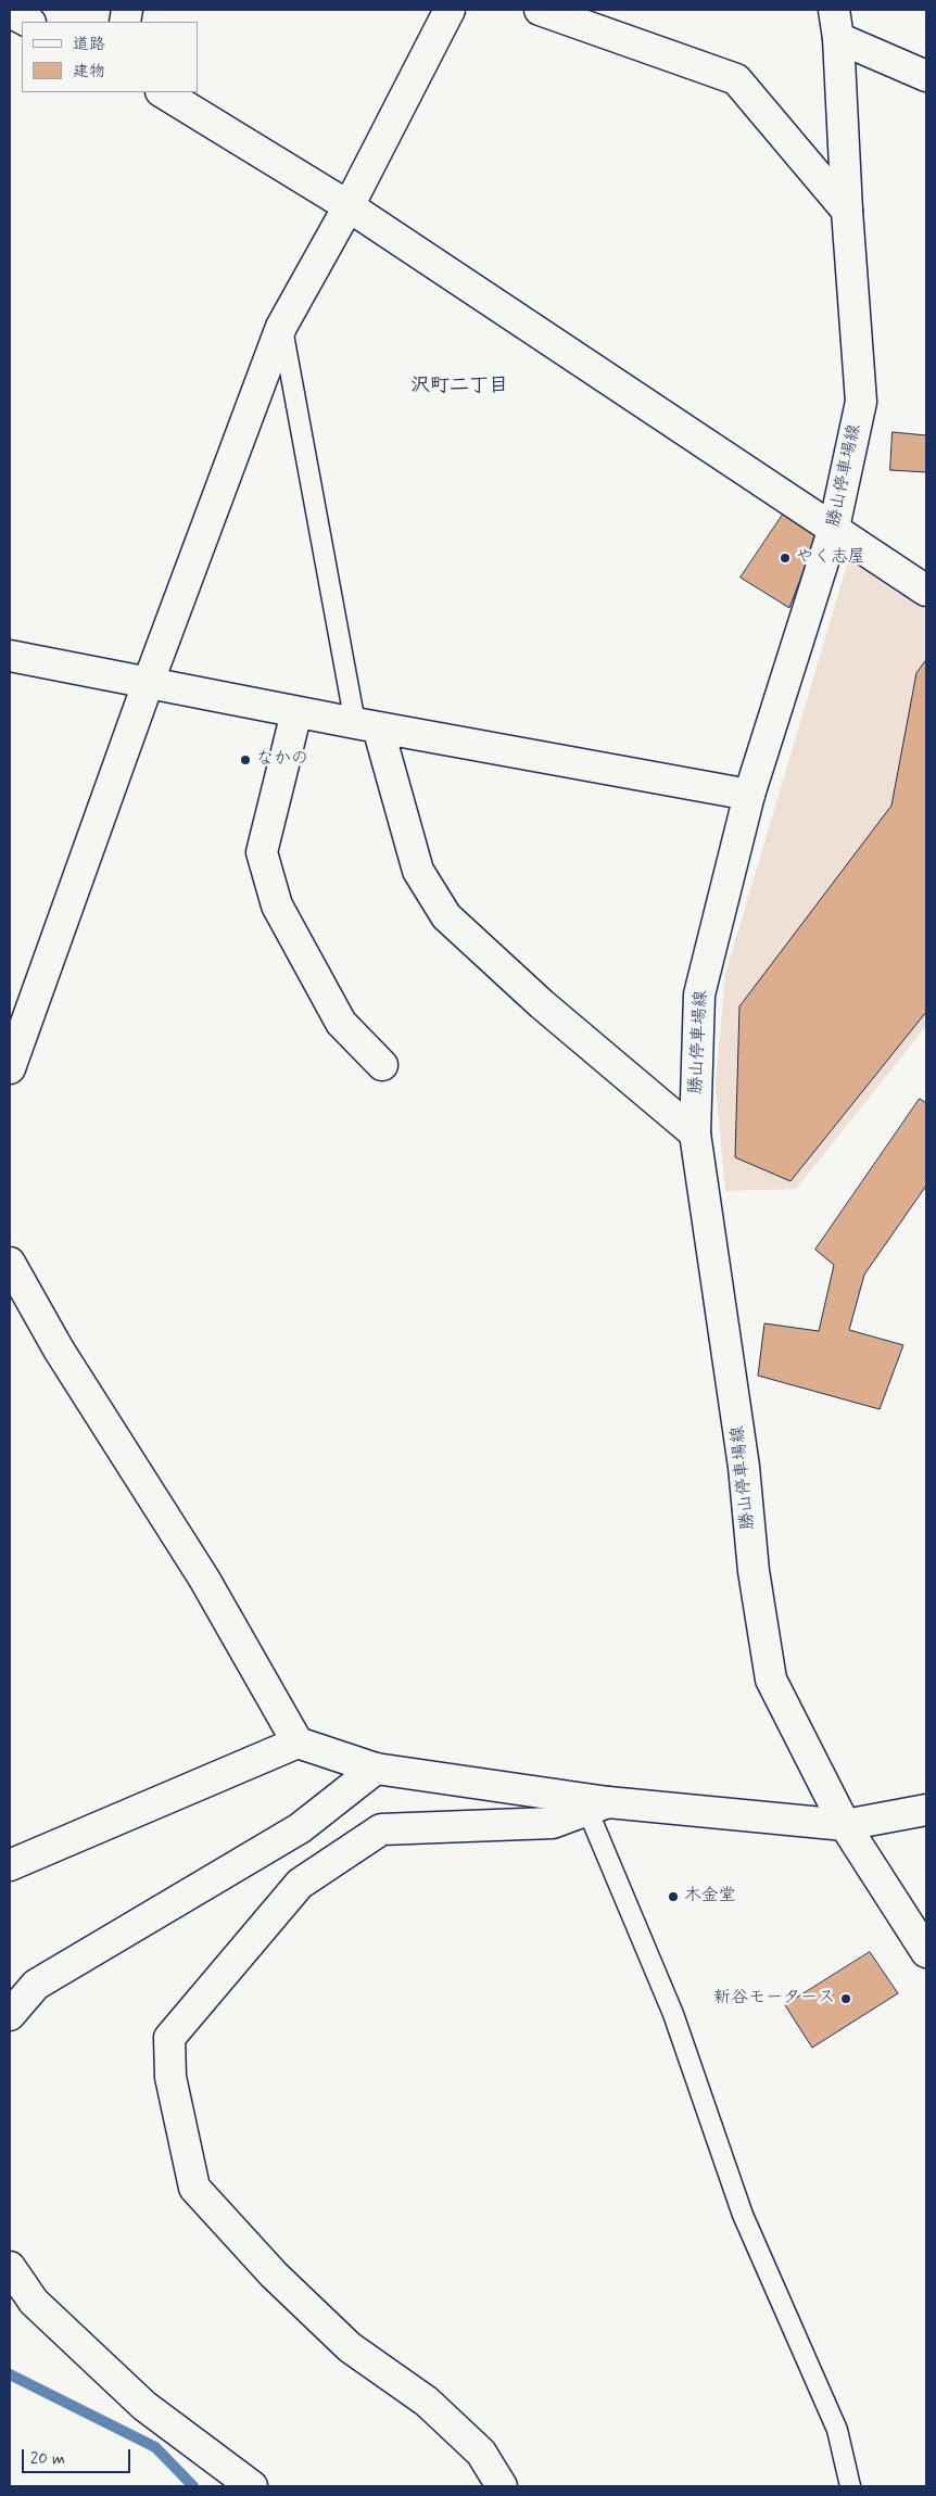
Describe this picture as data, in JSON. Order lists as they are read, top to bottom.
{
  "streets": {
    "street": ["勝山停車場線"]
  },
  "districts": ["沢町二丁目"],
  "places": [
    "やく志屋",
    "なかの",
    "木金堂",
    "新谷モータース"
  ],
  "legend": ["道路", "建物"],
  "scale_bar": "20 m"
}
